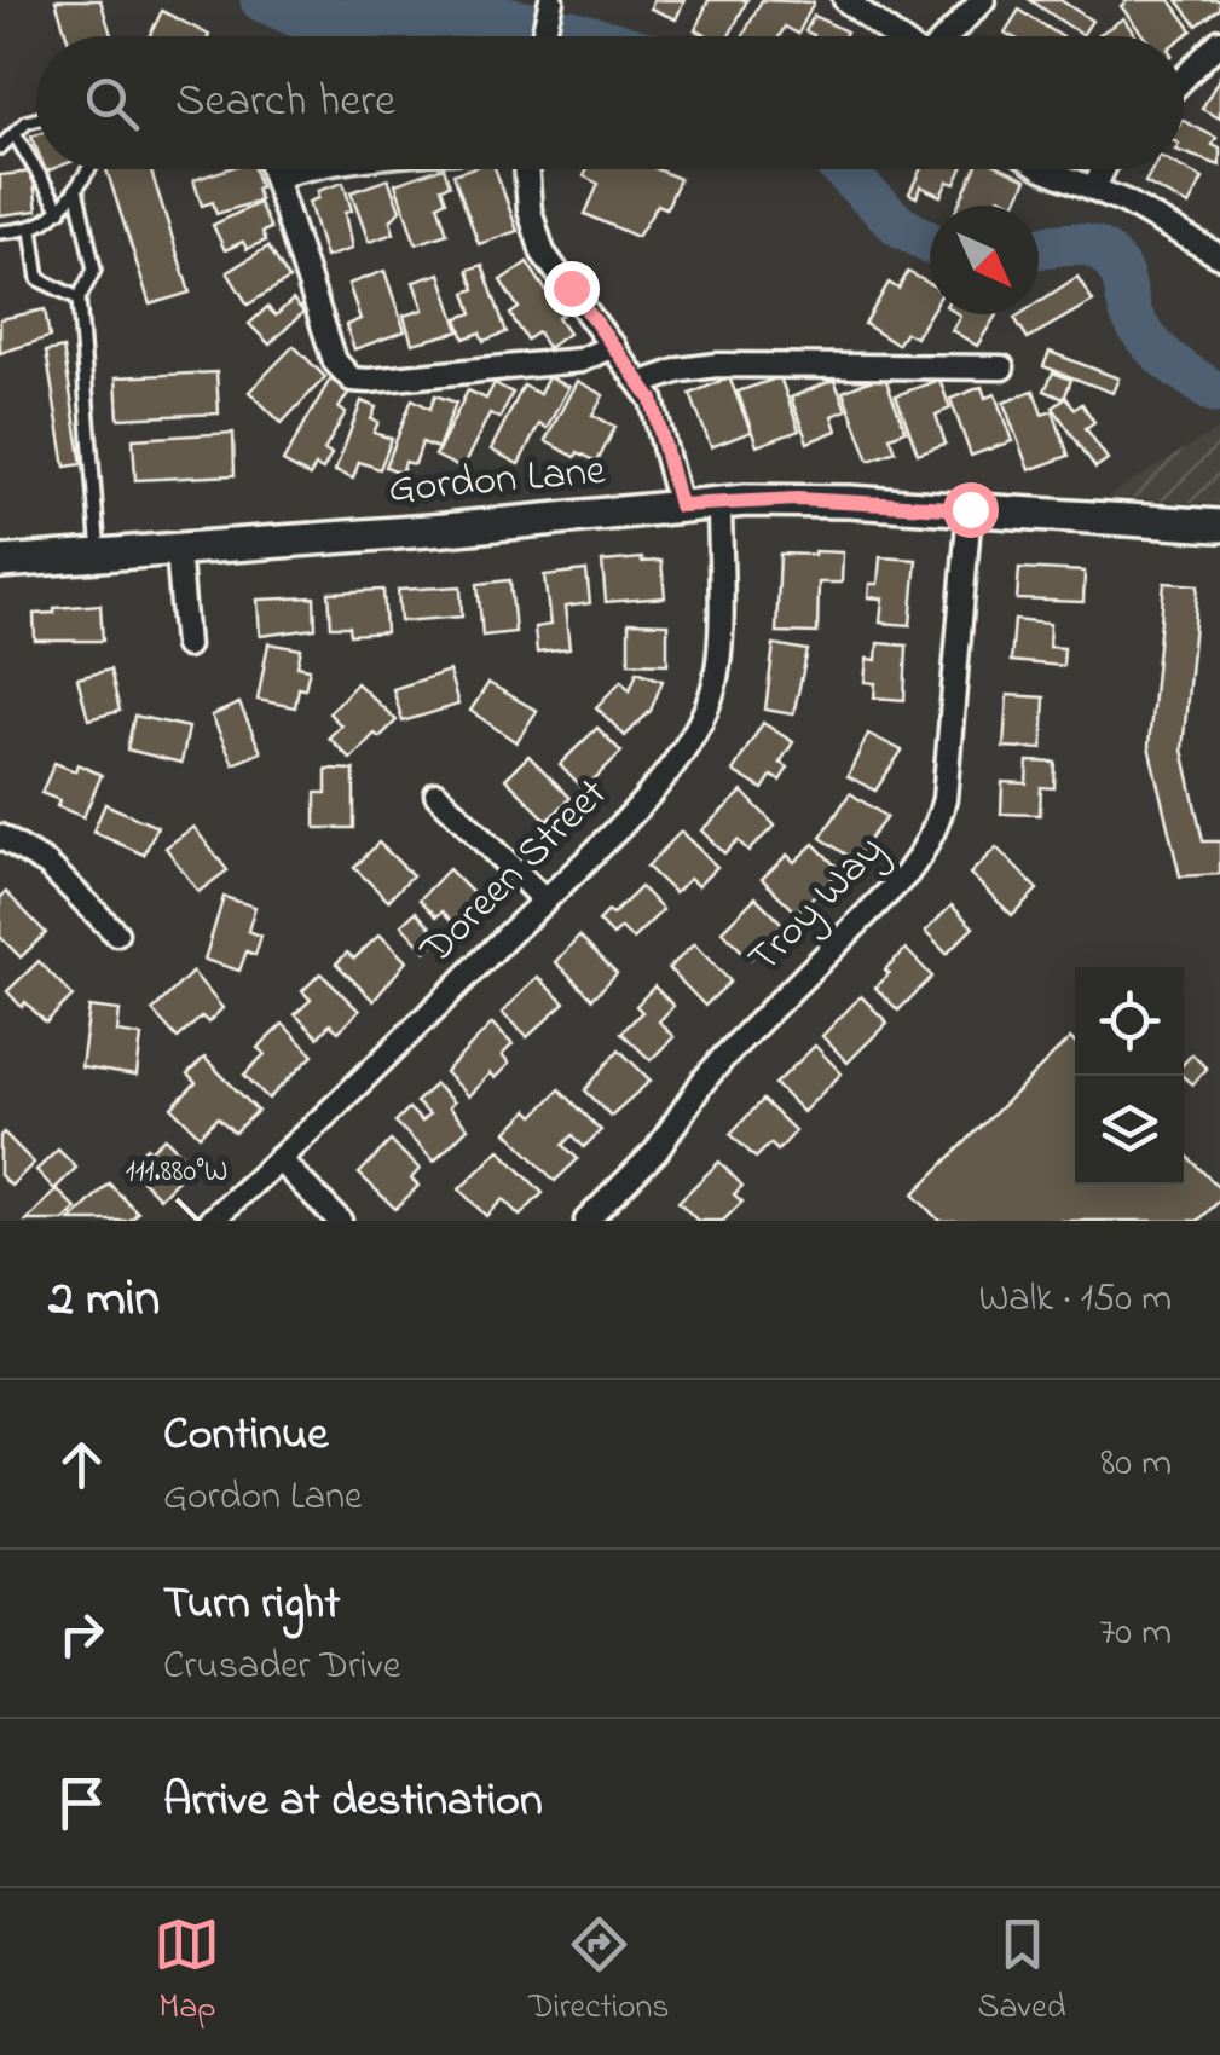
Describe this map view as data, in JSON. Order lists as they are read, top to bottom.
{
  "streets": {
    "street": ["Gordon Lane", "Doreen Street", "Troy Way"]
  },
  "crossings": [
    ["Gordon Lane", "Doreen Street"],
    ["Gordon Lane", "Troy Way"]
  ],
  "north": "bottom right",
  "page": {
    "search": "Search here",
    "heading": ["2 min", "Walk · 150 m"],
    "list": [
      ["Continue", "Gordon Lane", "80 m"],
      ["Turn right", "Crusader Drive", "70 m"],
      "Arrive at destination"
    ],
    "nav": ["Map", "Directions", "Saved"]
  },
  "coordinates": ["111.880°W"]
}
